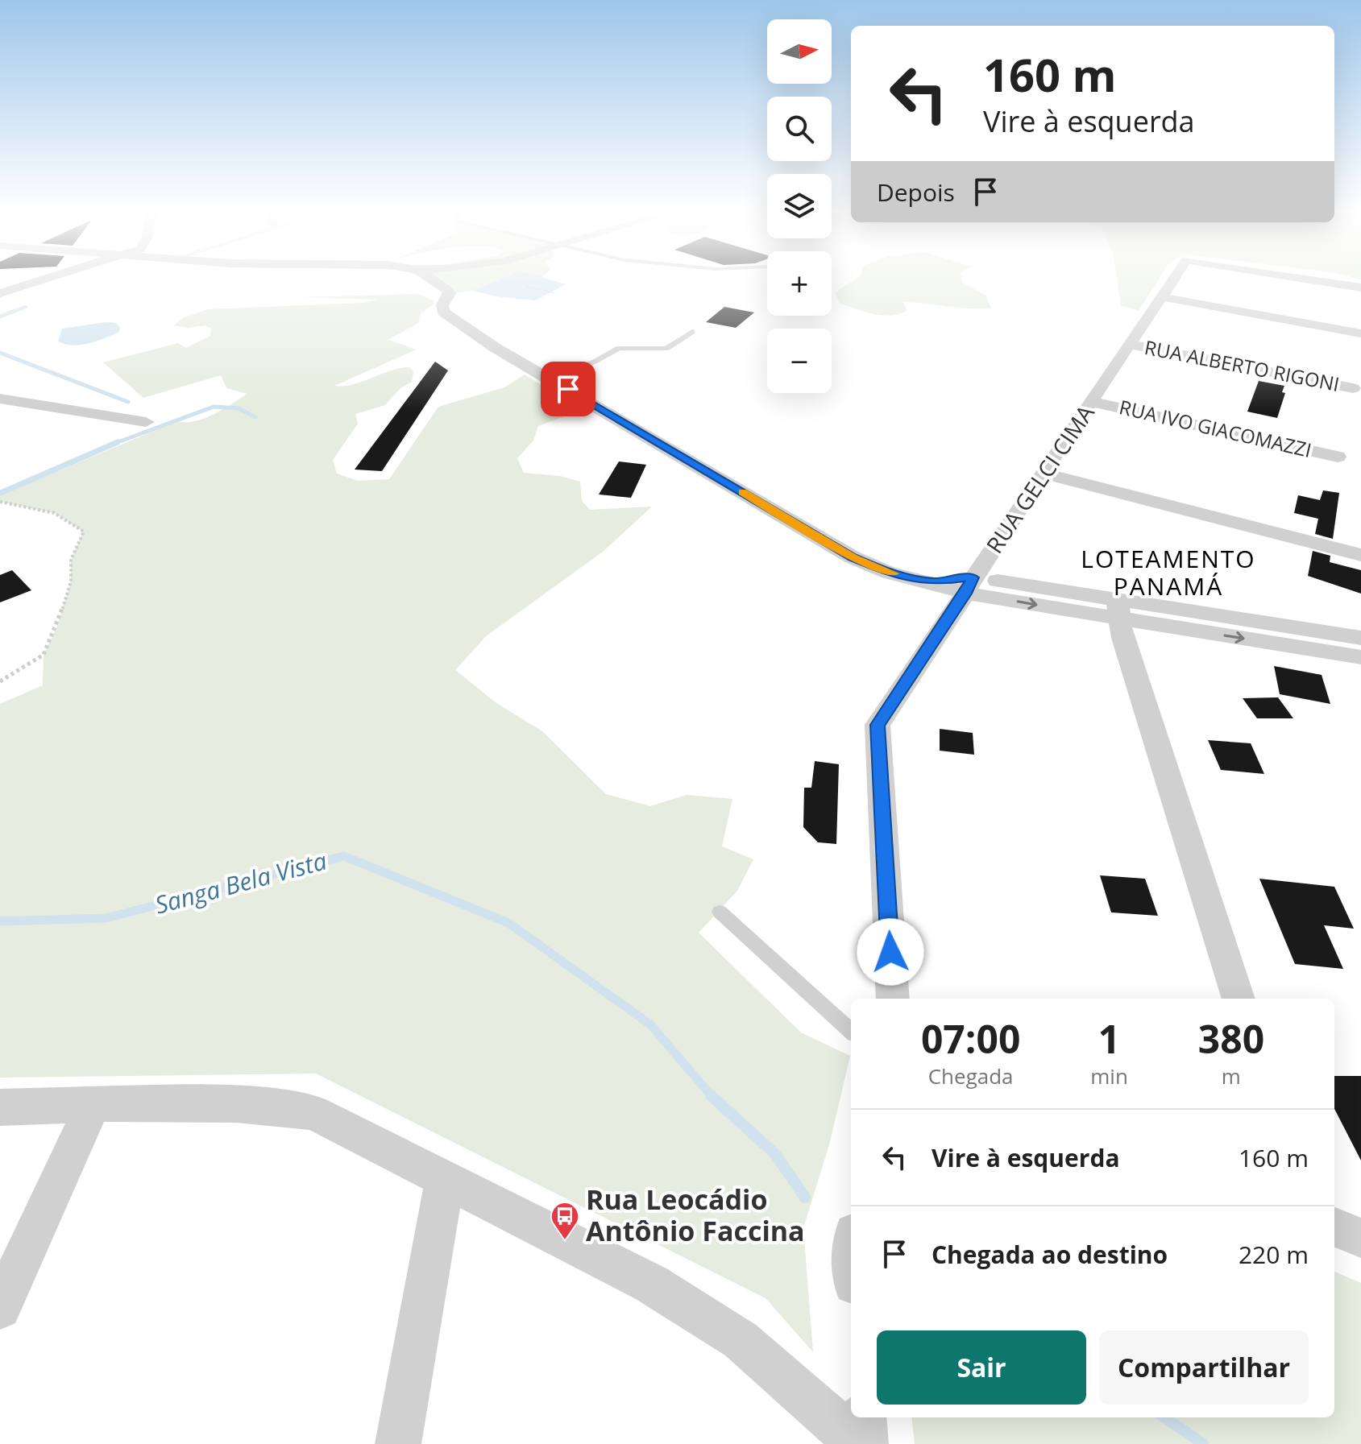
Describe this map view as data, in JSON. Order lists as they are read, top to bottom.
{
  "streets": {
    "street": ["RUA ALBERTO RIGONI", "RUA IVO GIACOMAZZI", "RUA GELCI CIMA"]
  },
  "crossings": [
    ["RUA ALBERTO RIGONI", "RUA GELCI CIMA"],
    ["RUA IVO GIACOMAZZI", "RUA GELCI CIMA"]
  ],
  "districts": ["LOTEAMENTO PANAMÁ"],
  "water": ["Sanga Bela Vista"],
  "places": {
    "bus stop": ["Rua Leocádio Antônio Faccina"]
  },
  "north": "right",
  "page": {
    "map_buttons": ["+", "−"],
    "turn": ["160 m", "Vire à esquerda"],
    "then": "Depois",
    "eta": [
      "07:00",
      "Chegada",
      "1",
      "min",
      "380",
      "m"
    ],
    "list": [
      {
        "name": "Vire à esquerda",
        "value": "160 m"
      },
      {
        "name": "Chegada ao destino",
        "value": "220 m"
      }
    ],
    "buttons": ["Sair", "Compartilhar"]
  }
}
